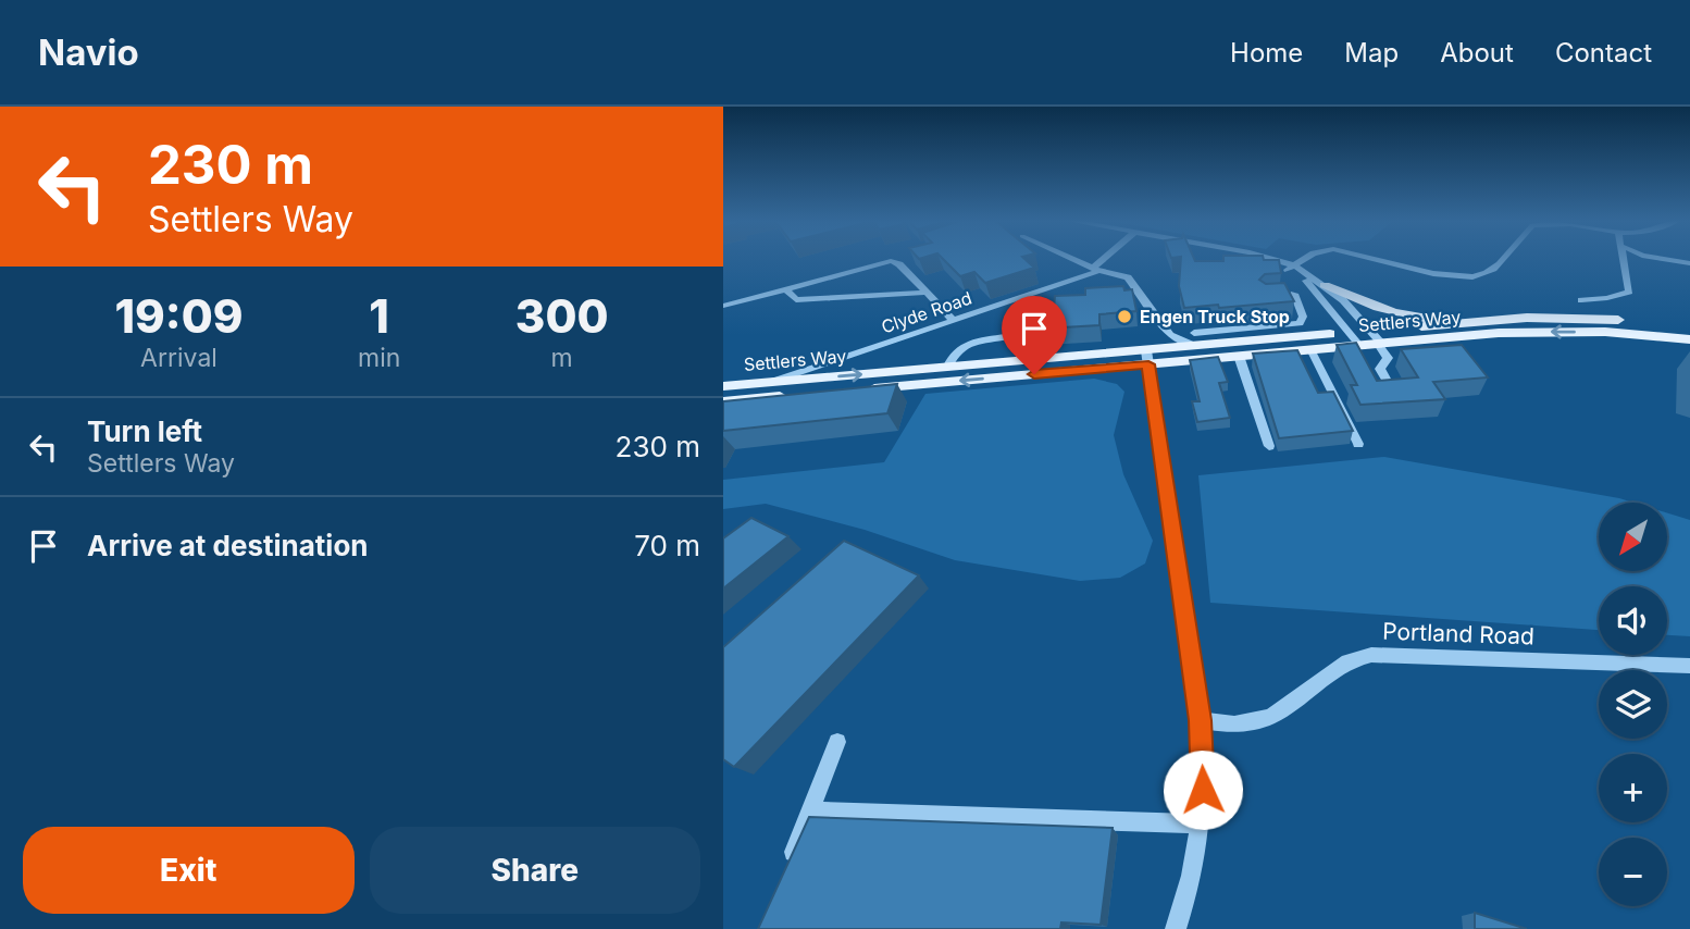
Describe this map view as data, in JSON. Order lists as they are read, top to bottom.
{
  "streets": {
    "main road": ["Settlers Way"],
    "street": ["Clyde Road", "Portland Road"]
  },
  "crossings": [
    ["Clyde Road", "Settlers Way"]
  ],
  "places": ["Engen Truck Stop"],
  "north": "bottom left",
  "page": {
    "header": "Navio",
    "nav": [
      "Home",
      "Map",
      "About",
      "Contact"
    ],
    "turn": ["230 m", "Settlers Way"],
    "eta": [
      "19:09",
      "Arrival",
      "1",
      "min",
      "300",
      "m"
    ],
    "list": [
      {
        "name": "Turn left",
        "note": "Settlers Way",
        "value": "230 m"
      },
      {
        "name": "Arrive at destination",
        "value": "70 m"
      }
    ],
    "map_buttons": ["+", "−"],
    "buttons": ["Exit", "Share"]
  }
}
